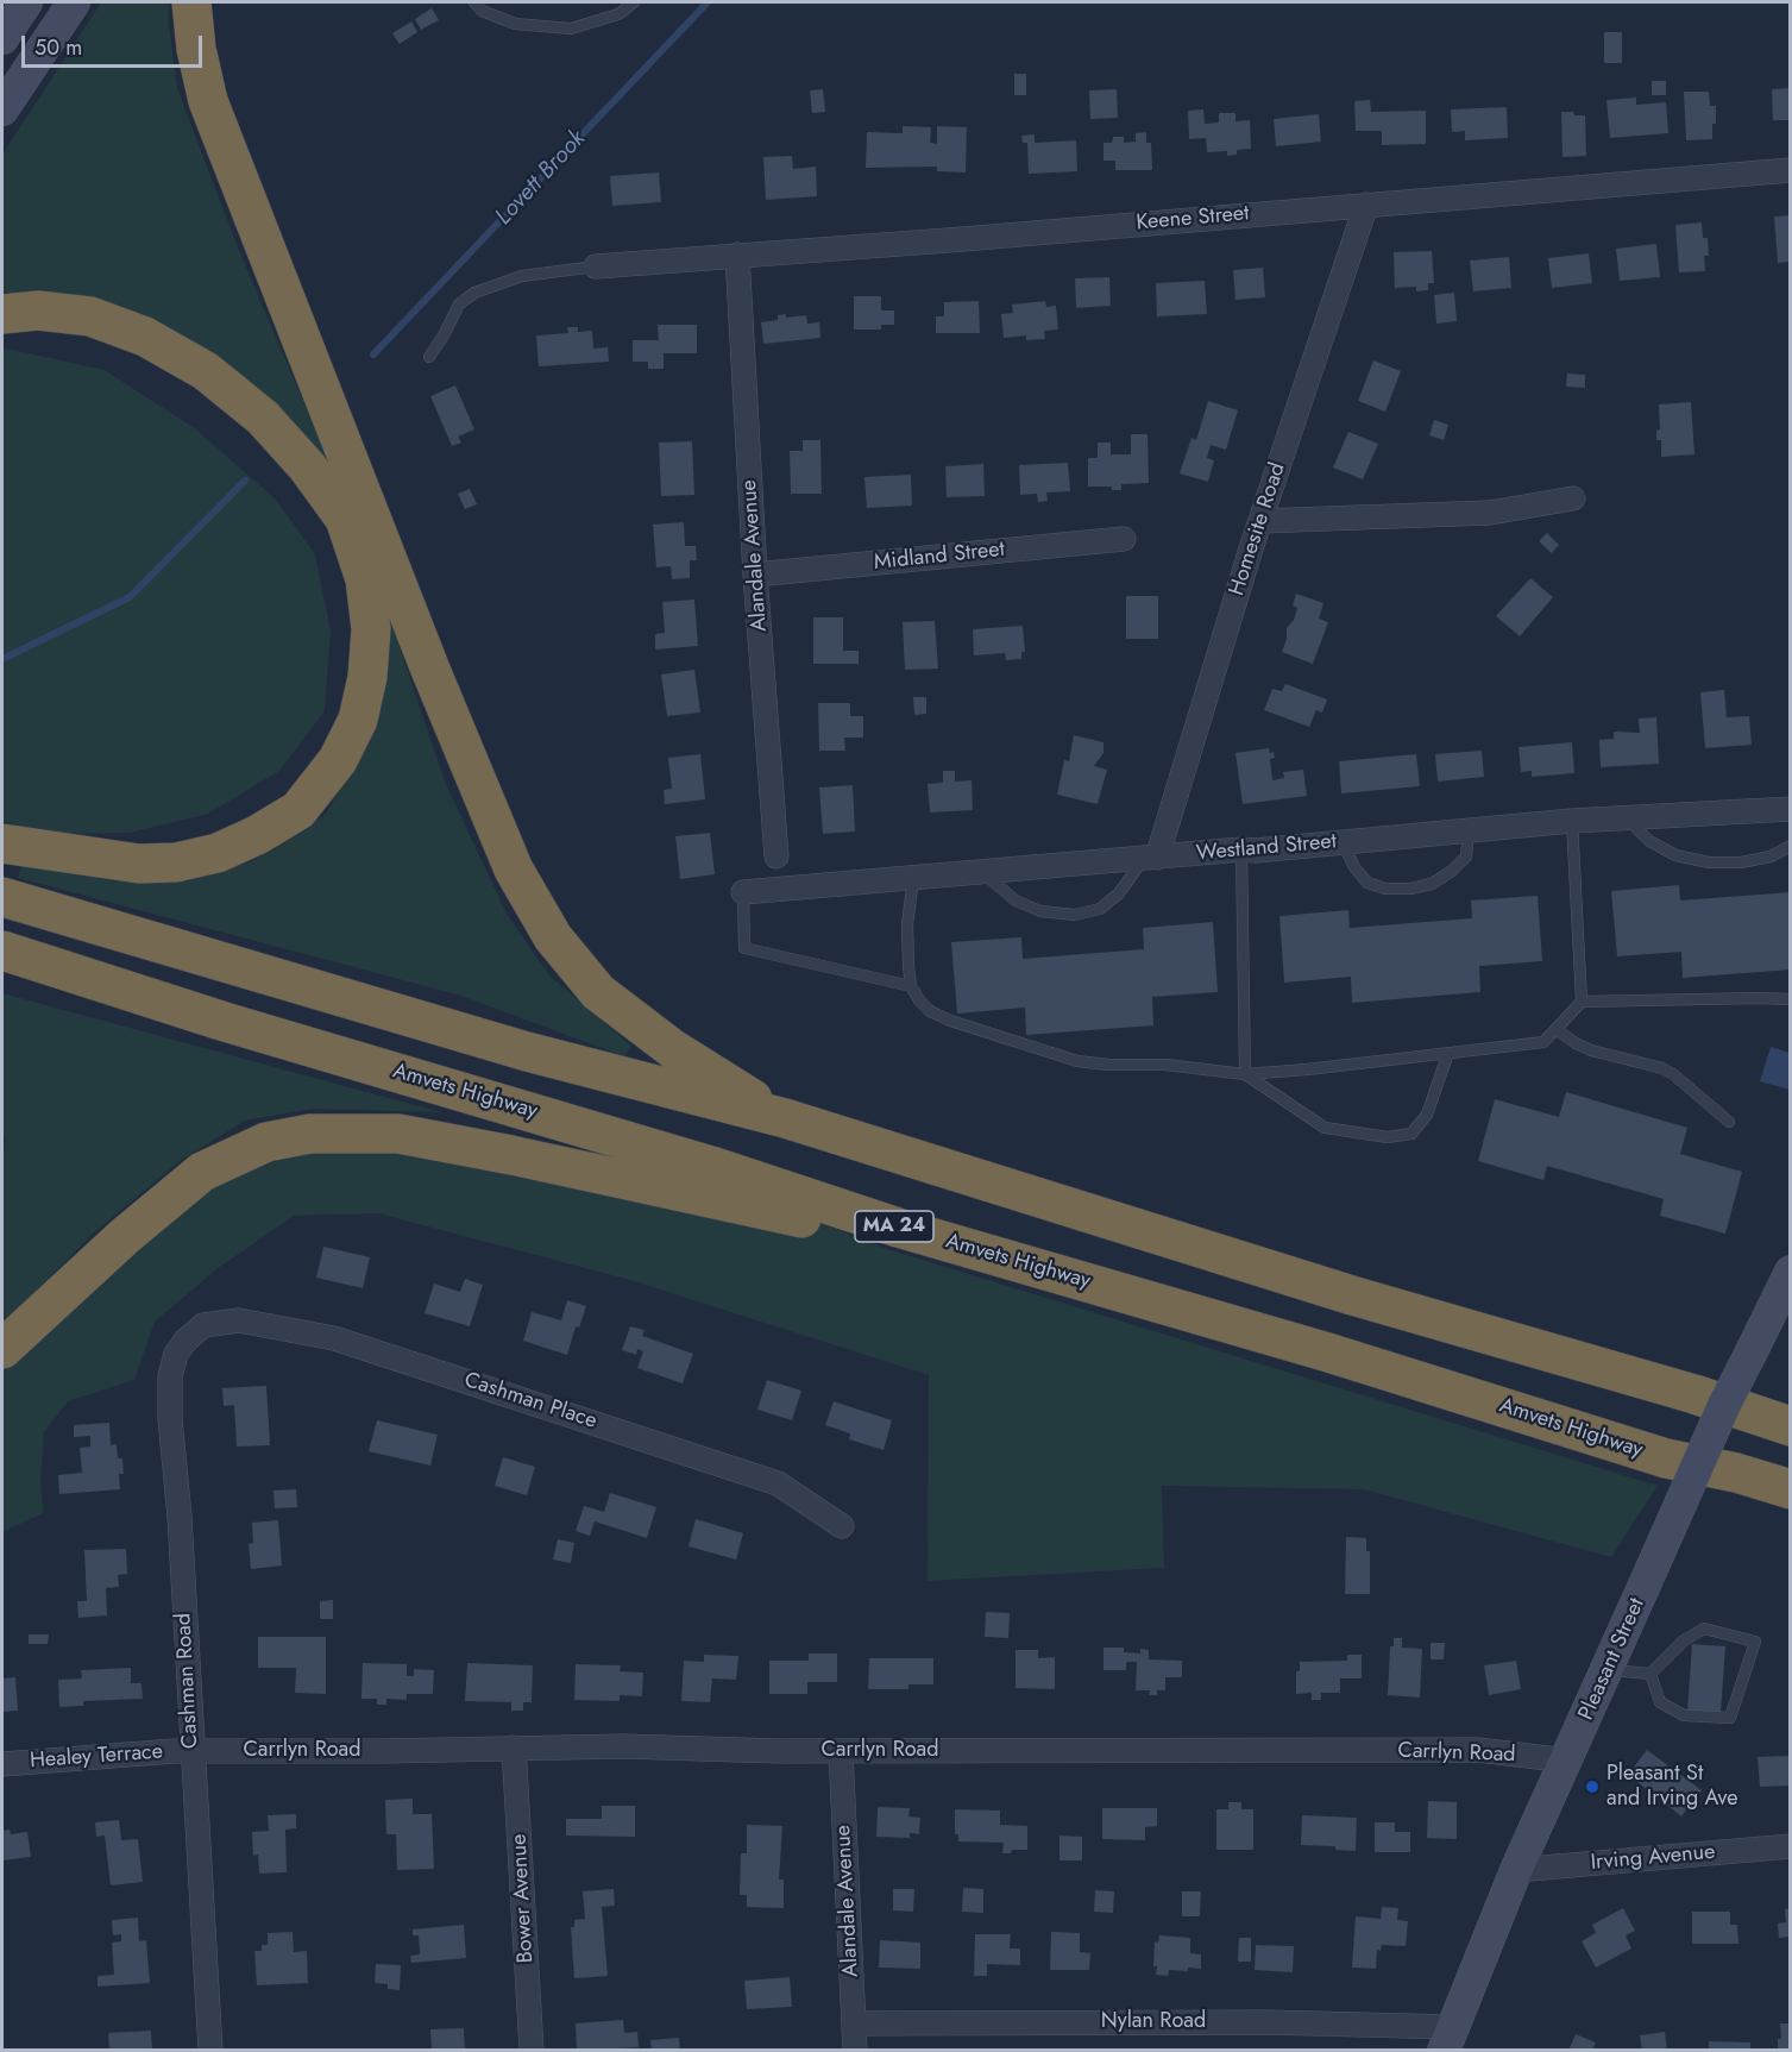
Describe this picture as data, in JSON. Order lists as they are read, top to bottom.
{
  "streets": {
    "highway": ["Amvets Highway", "MA 24"],
    "main road": ["Pleasant Street"],
    "street": [
      "Keene Street",
      "Homesite Road",
      "Alandale Avenue",
      "Midland Street",
      "Westland Street",
      "Cashman Place",
      "Cashman Road",
      "Carrlyn Road",
      "Healey Terrace",
      "Irving Avenue",
      "Bower Avenue",
      "Nylan Road"
    ]
  },
  "crossings": [
    ["Keene Street", "Homesite Road"],
    ["Keene Street", "Alandale Avenue"],
    ["Homesite Road", "Westland Street"],
    ["Alandale Avenue", "Midland Street"],
    ["Alandale Avenue", "Carrlyn Road"],
    ["Alandale Avenue", "Nylan Road"],
    ["Cashman Place", "Cashman Road"],
    ["Pleasant Street", "Carrlyn Road"],
    ["Pleasant Street", "Irving Avenue"],
    ["Pleasant Street", "Nylan Road"],
    ["Cashman Road", "Carrlyn Road"],
    ["Cashman Road", "Healey Terrace"],
    ["Carrlyn Road", "Healey Terrace"],
    ["Carrlyn Road", "Bower Avenue"]
  ],
  "water": ["Lovett Brook"],
  "places": ["Pleasant St and Irving Ave"],
  "scale_bar": "50 m"
}
